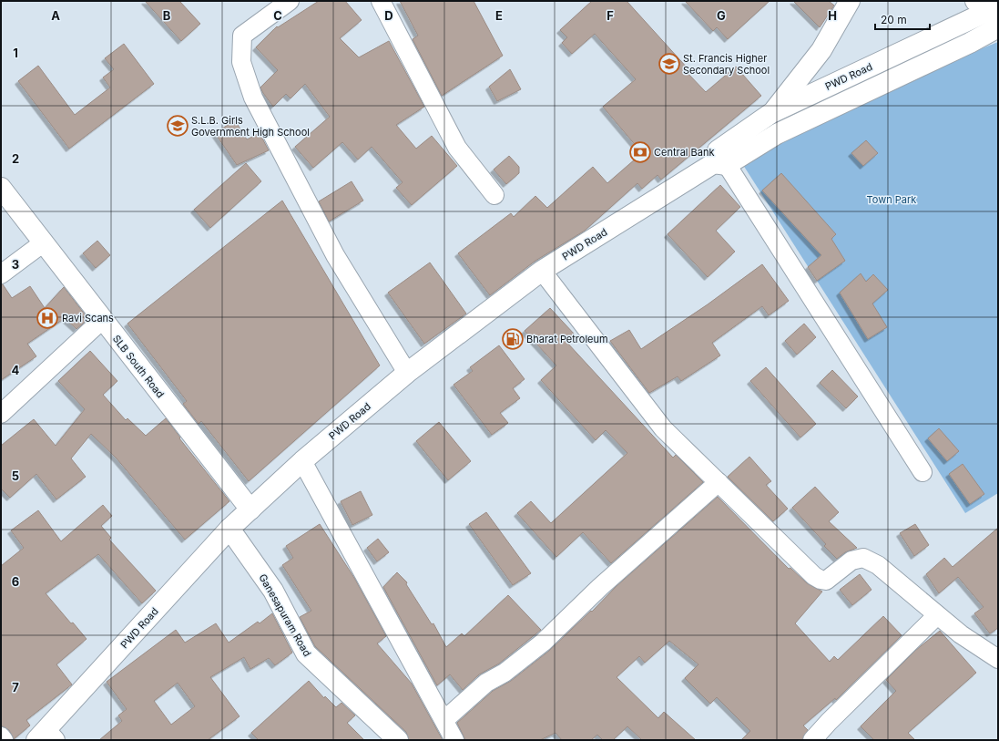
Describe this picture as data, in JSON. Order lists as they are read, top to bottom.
{
  "streets": {
    "main road": ["PWD Road", "SLB South Road", "Ganesapuram Road"]
  },
  "crossings": [
    ["PWD Road", "SLB South Road"],
    ["PWD Road", "Ganesapuram Road"]
  ],
  "parks": ["Town Park"],
  "places": {
    "school or university": ["St. Francis Higher Secondary School", "S.L.B. Girls Government High School"],
    "bank": ["Central Bank"],
    "hospital": ["Ravi Scans"],
    "fuel station": ["Bharat Petroleum"]
  },
  "scale_bar": "20 m",
  "grid": {
    "columns": [
      "A",
      "B",
      "C",
      "D",
      "E",
      "F",
      "G",
      "H"
    ],
    "rows": [
      "1",
      "2",
      "3",
      "4",
      "5",
      "6",
      "7"
    ]
  }
}
